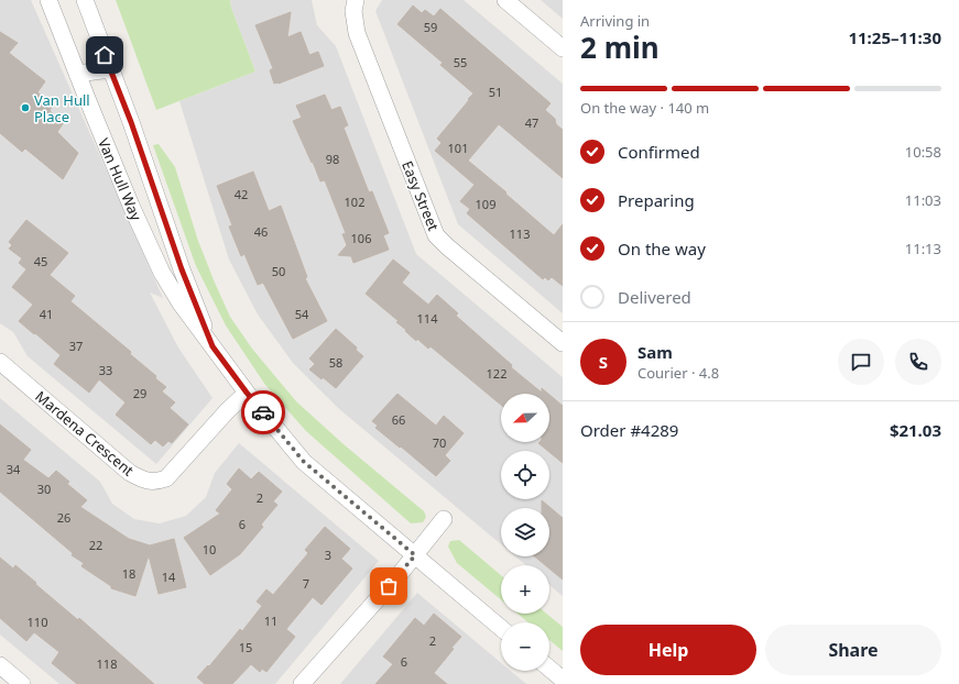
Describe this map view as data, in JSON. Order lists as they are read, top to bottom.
{
  "streets": {
    "street": ["Van Hull Way", "Easy Street", "Mardena Crescent"]
  },
  "crossings": [
    ["Van Hull Way", "Mardena Crescent"]
  ],
  "places": ["Van Hull Place"],
  "house_numbers": [
    "59",
    "55",
    "51",
    "47",
    "101",
    "98",
    "42",
    "102",
    "109",
    "46",
    "113",
    "106",
    "45",
    "50",
    "41",
    "54",
    "114",
    "37",
    "58",
    "33",
    "122",
    "29",
    "66",
    "70",
    "34",
    "30",
    "2",
    "26",
    "6",
    "22",
    "10",
    "3",
    "18",
    "14",
    "7",
    "11",
    "110",
    "2",
    "15",
    "6",
    "118"
  ],
  "north": "left",
  "page": {
    "heading": ["2 min", "Arriving in", "11:25–11:30"],
    "panel": [
      "Sam",
      "Courier · 4.8",
      "Order #4289",
      "$21.03"
    ],
    "bar": "On the way · 140 m",
    "list": [
      ["Confirmed", "10:58"],
      ["Preparing", "11:03"],
      ["On the way", "11:13"],
      "Delivered"
    ],
    "round": "S",
    "map_buttons": ["+", "−"],
    "buttons": ["Help", "Share"]
  }
}
